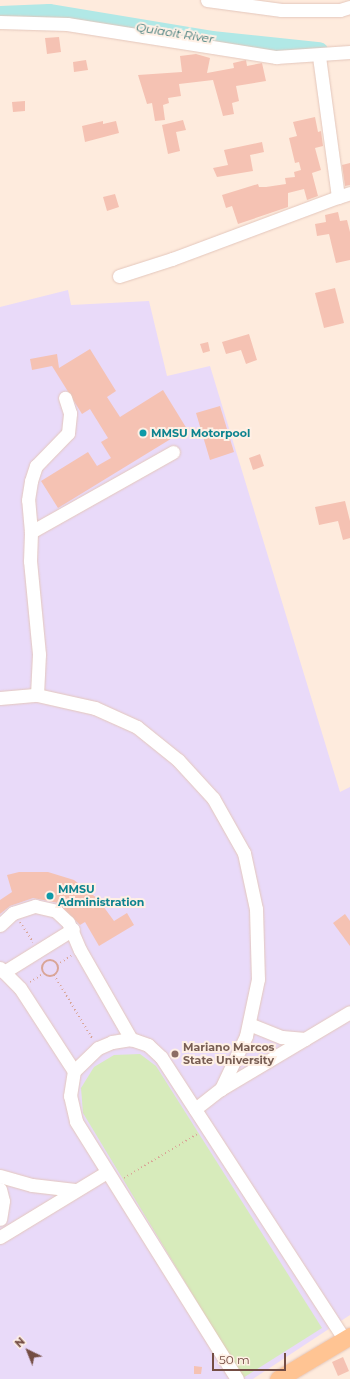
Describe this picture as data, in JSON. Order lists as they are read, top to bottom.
{
  "water": ["Quiaoit River"],
  "places": ["MMSU Motorpool", "MMSU Administration", "Mariano Marcos State University"],
  "scale_bar": "50 m",
  "north": "top left"
}
